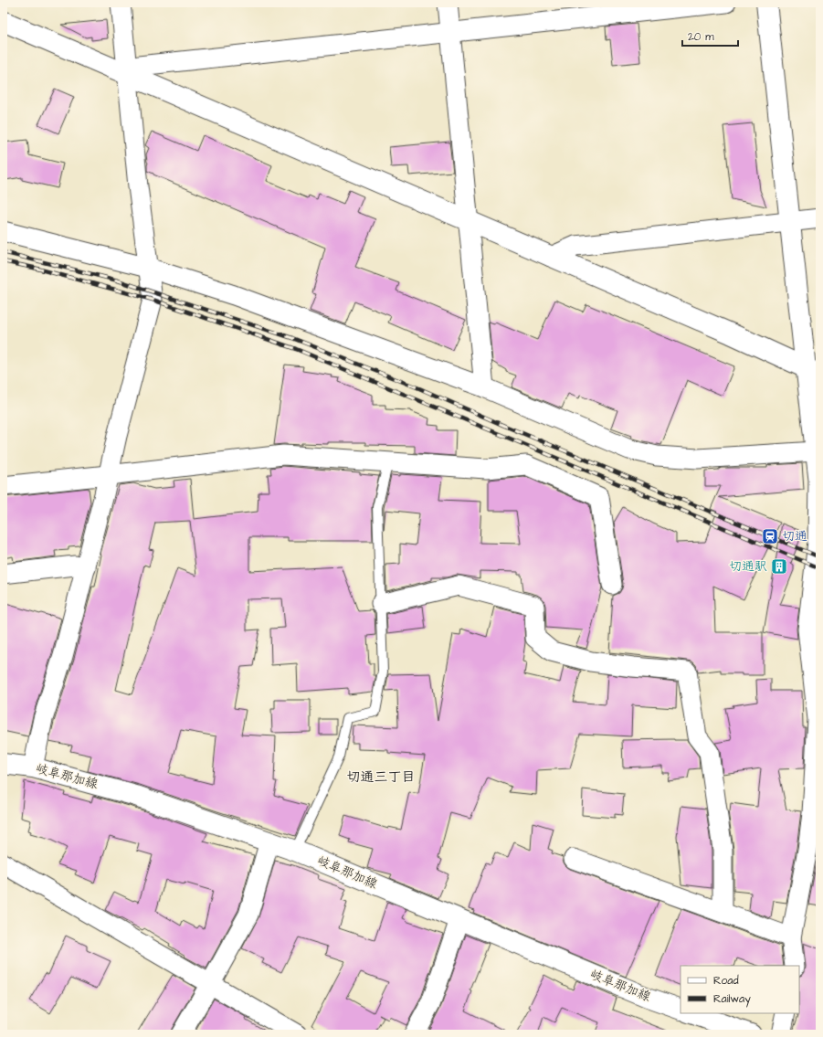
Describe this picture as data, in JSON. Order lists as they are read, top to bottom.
{
  "streets": {
    "street": ["岐阜那加線"]
  },
  "districts": ["切通三丁目"],
  "places": {
    "station": ["切通"],
    "building": ["切通駅"]
  },
  "legend": ["Road", "Railway"],
  "scale_bar": "20 m"
}
